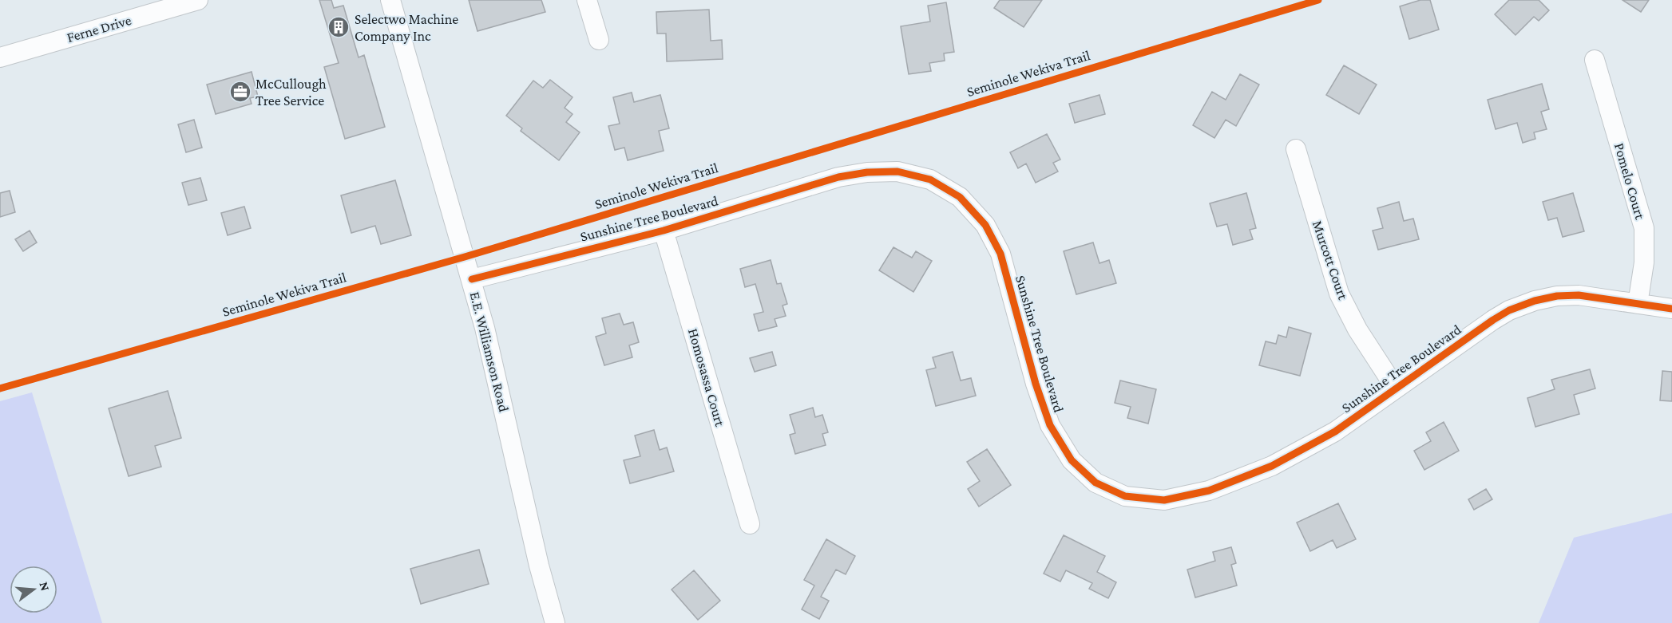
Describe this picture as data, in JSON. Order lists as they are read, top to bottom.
{
  "streets": {
    "street": [
      "Ferne Drive",
      "Pomelo Court",
      "Sunshine Tree Boulevard",
      "Murcott Court",
      "E.E. Williamson Road",
      "Homosassa Court"
    ],
    "cycle path": ["Seminole Wekiva Trail"]
  },
  "crossings": [
    ["Pomelo Court", "Sunshine Tree Boulevard"],
    ["Sunshine Tree Boulevard", "Murcott Court"],
    ["Sunshine Tree Boulevard", "E.E. Williamson Road"],
    ["Sunshine Tree Boulevard", "Homosassa Court"]
  ],
  "places": {
    "building": ["Selectwo Machine Company Inc"],
    "office": ["McCullough Tree Service"]
  },
  "north": "right"
}
